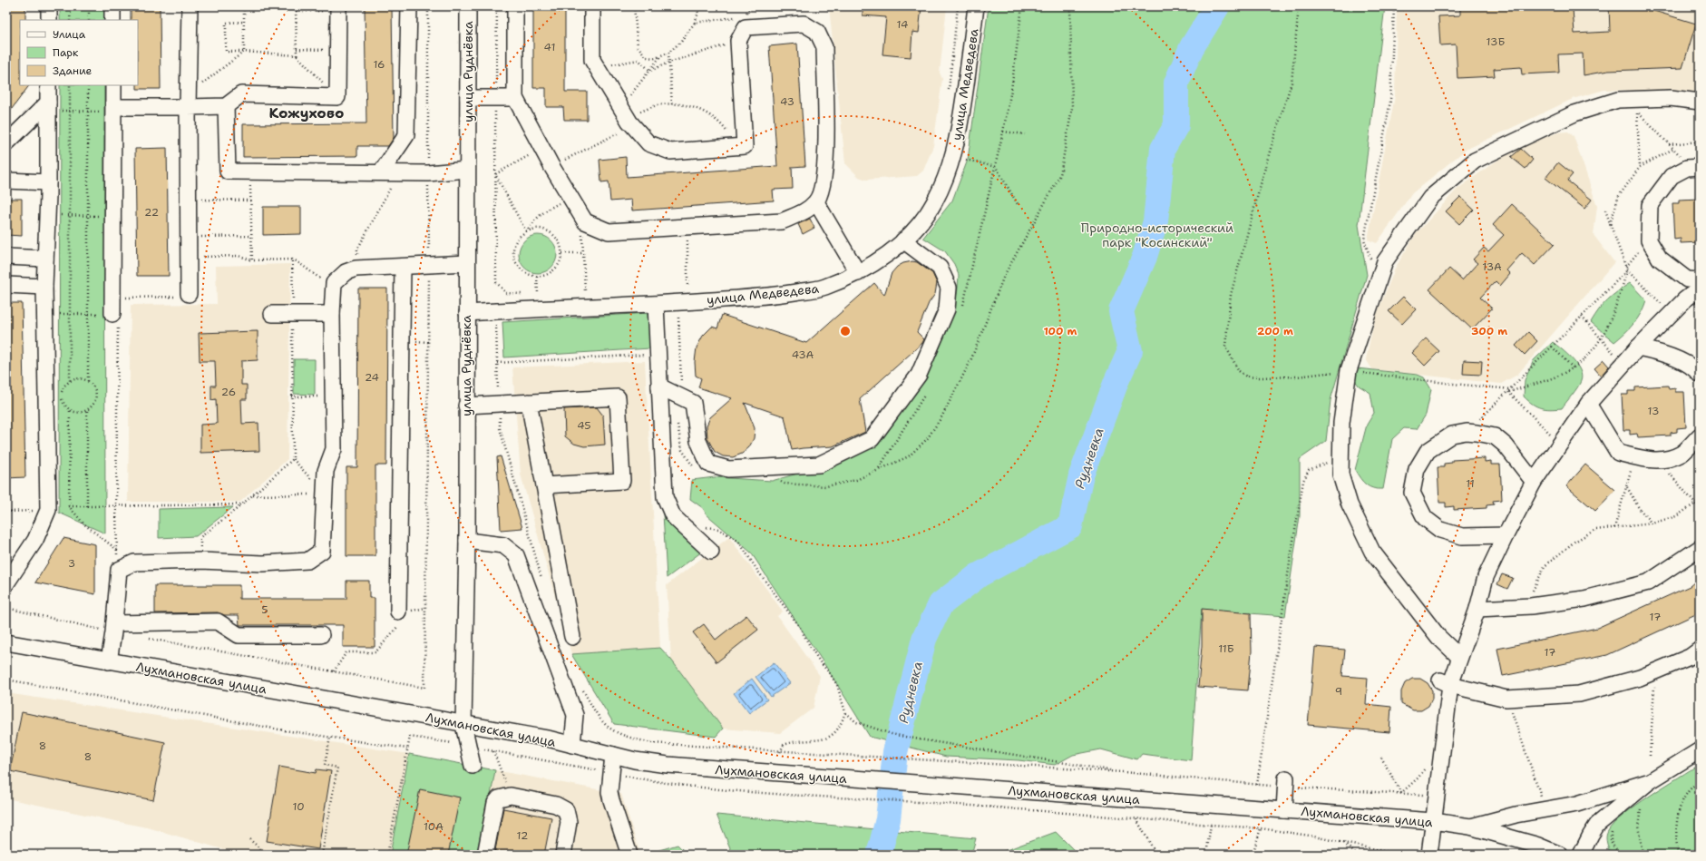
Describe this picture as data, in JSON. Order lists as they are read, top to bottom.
{
  "streets": {
    "street": ["улица Руднёвка", "улица Медведева", "Лухмановская улица"]
  },
  "crossings": [
    ["улица Руднёвка", "улица Медведева"],
    ["улица Руднёвка", "Лухмановская улица"]
  ],
  "districts": ["Кожухово"],
  "water": ["Рудневка"],
  "parks": ["Природно-исторический парк \"Косинский\""],
  "house_numbers": [
    "14",
    "13Б",
    "41",
    "16",
    "43",
    "22",
    "13А",
    "43А",
    "24",
    "26",
    "13",
    "45",
    "11",
    "3",
    "5",
    "17",
    "11Б",
    "17",
    "9",
    "8",
    "8",
    "10",
    "10А",
    "12"
  ],
  "legend": ["Улица", "Парк", "Здание"],
  "rings": ["100 m", "200 m", "300 m"]
}
